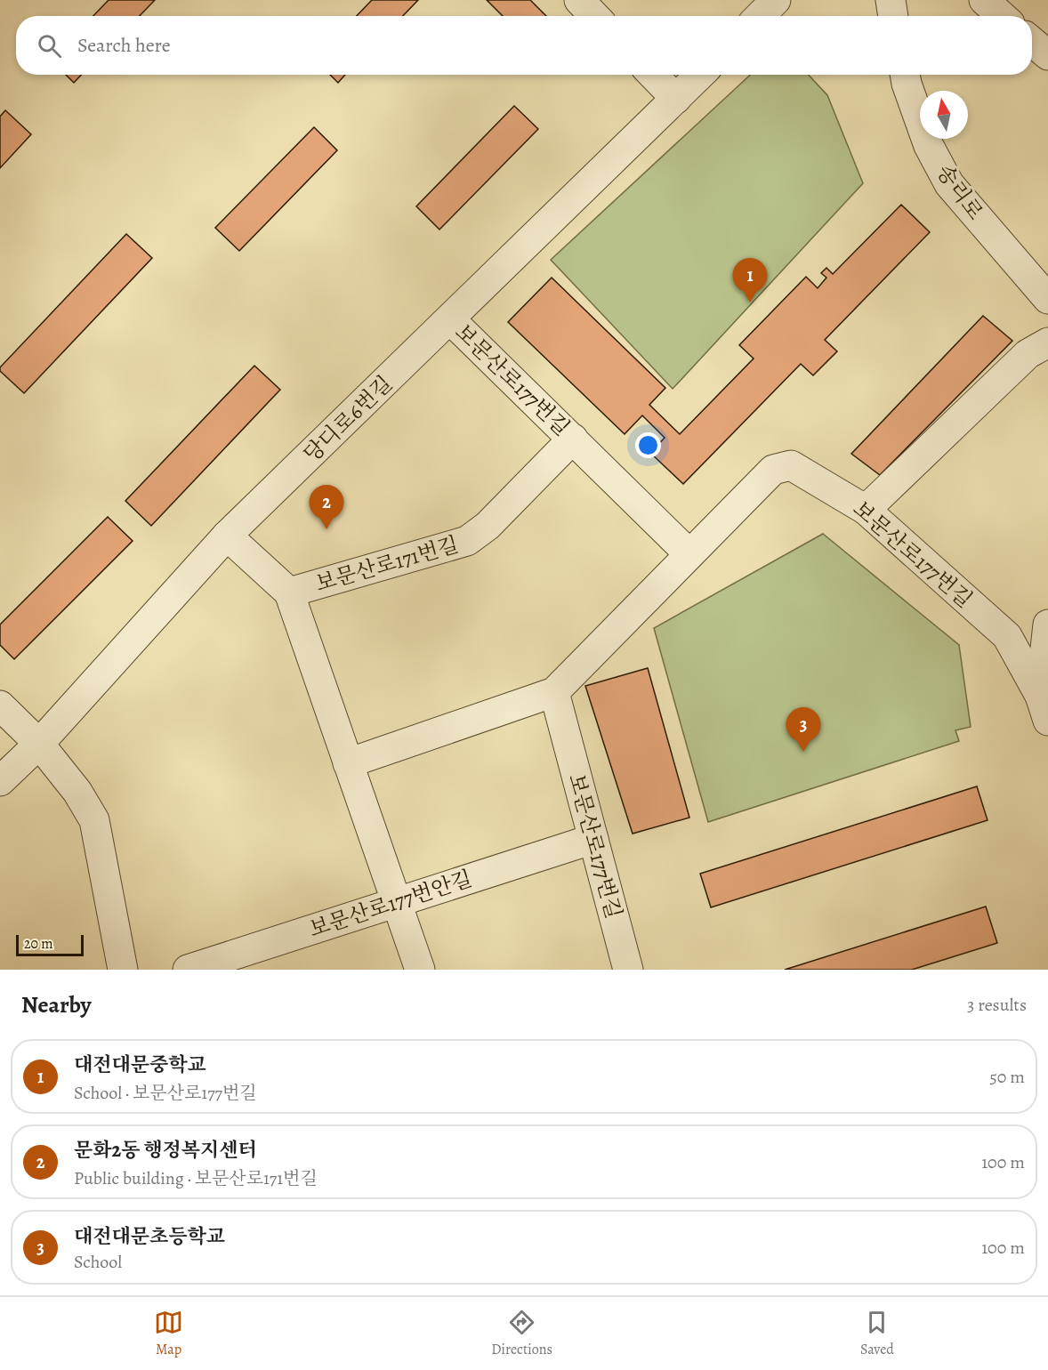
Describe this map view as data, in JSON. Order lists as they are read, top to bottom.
{
  "streets": {
    "street": [
      "송리로",
      "보문산로177번길",
      "당디로6번길",
      "보문산로171번길",
      "보문산로177번안길"
    ]
  },
  "crossings": [
    ["보문산로177번길", "당디로6번길"],
    ["보문산로177번길", "보문산로171번길"],
    ["보문산로177번길", "보문산로177번안길"],
    ["당디로6번길", "보문산로171번길"],
    ["보문산로171번길", "보문산로177번안길"]
  ],
  "scale_bar": "20 m",
  "north": "top",
  "page": {
    "search": "Search here",
    "pins": ["1", "2", "3"],
    "scale": "20 m",
    "heading": ["Nearby", "3 results"],
    "list": [
      {
        "mark": "1",
        "name": "대전대문중학교",
        "note": "School · 보문산로177번길",
        "value": "50 m"
      },
      {
        "mark": "2",
        "name": "문화2동 행정복지센터",
        "note": "Public building · 보문산로171번길",
        "value": "100 m"
      },
      {
        "mark": "3",
        "name": "대전대문초등학교",
        "note": "School",
        "value": "100 m"
      }
    ],
    "nav": ["Map", "Directions", "Saved"]
  }
}
